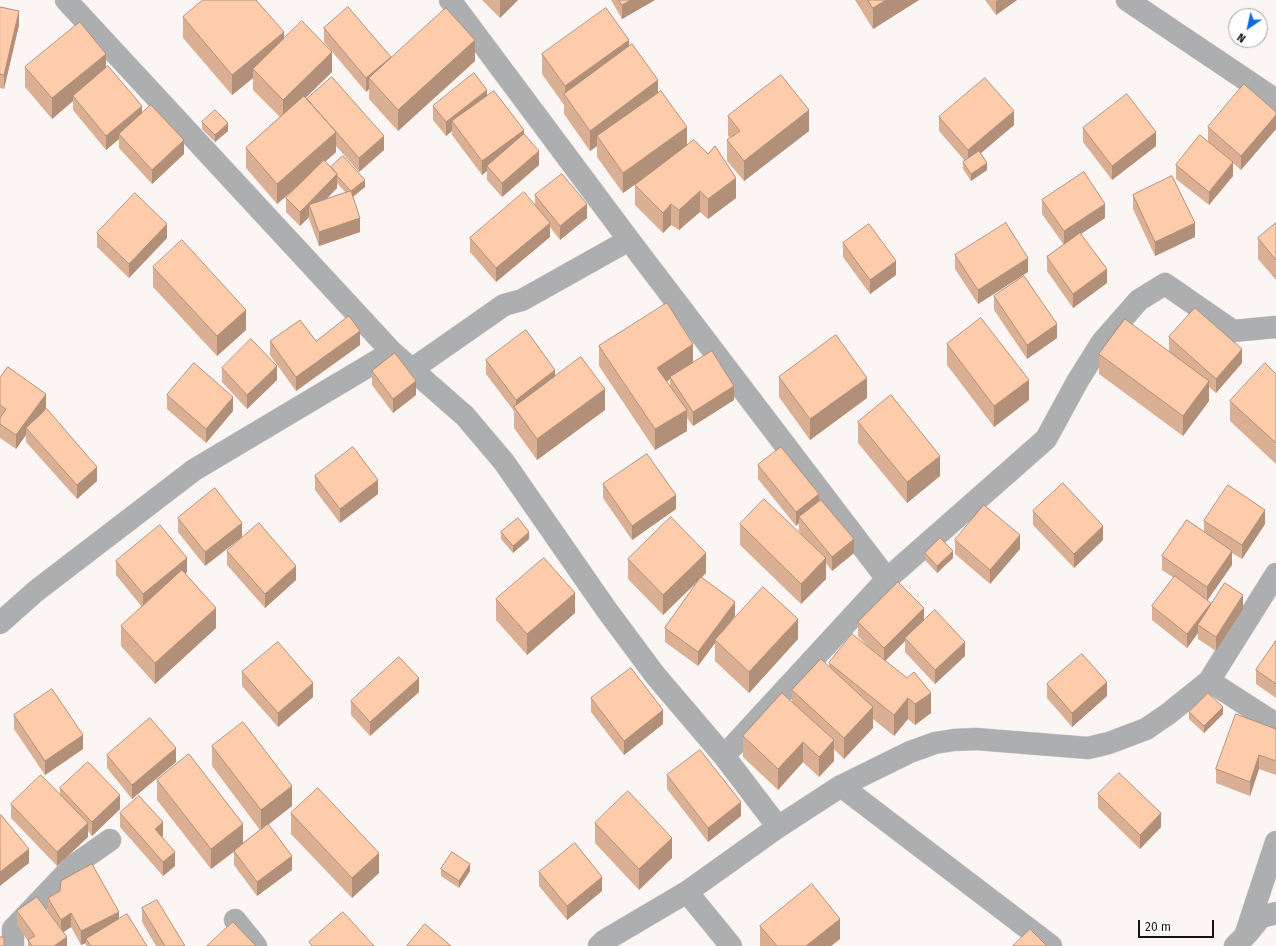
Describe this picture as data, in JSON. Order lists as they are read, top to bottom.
{
  "scale_bar": "20 m",
  "north": "bottom left"
}
